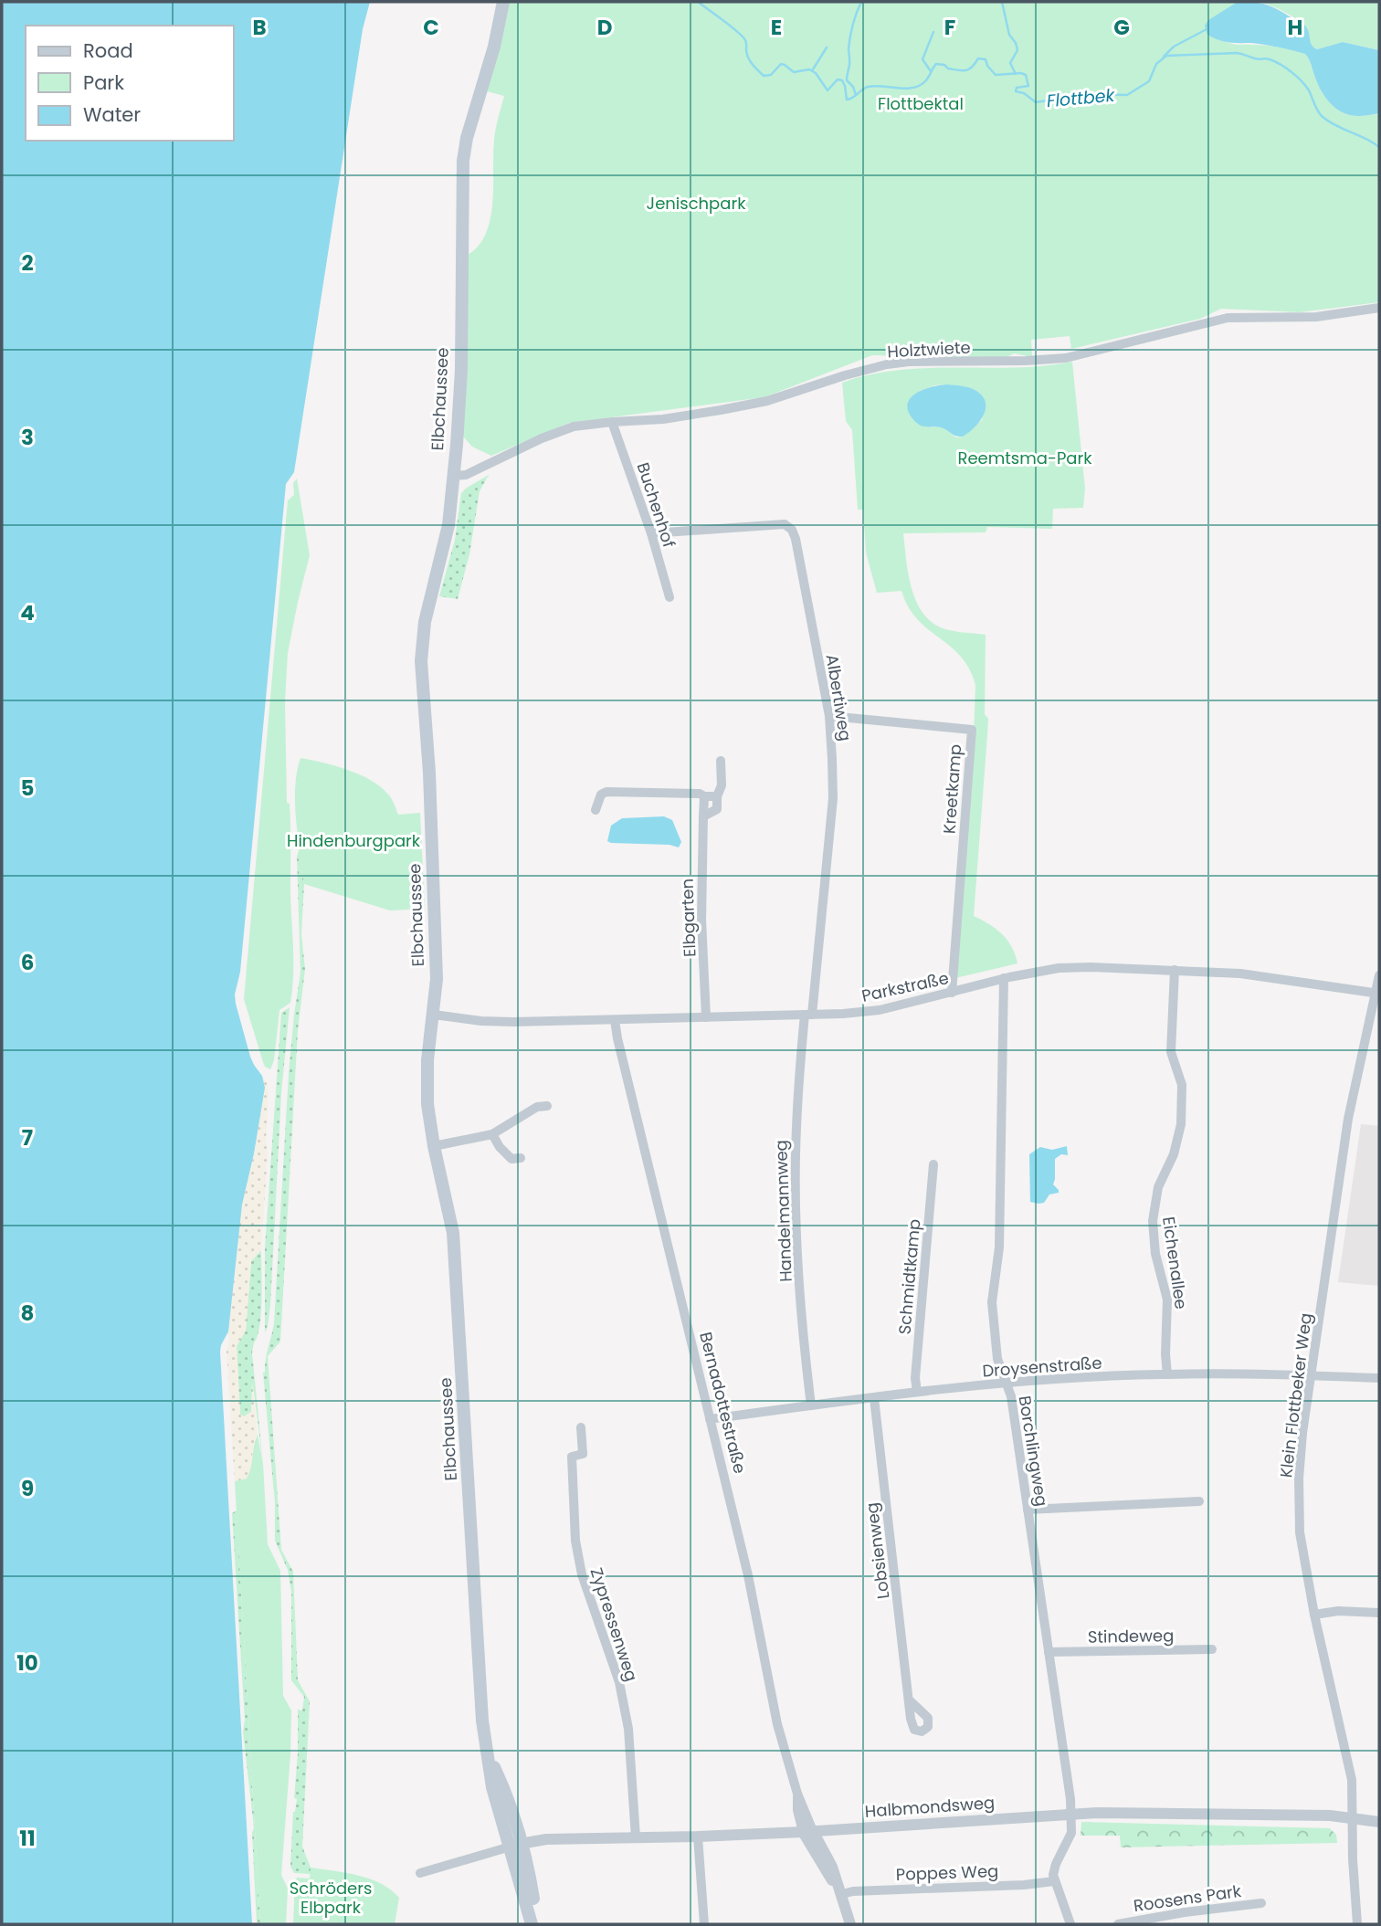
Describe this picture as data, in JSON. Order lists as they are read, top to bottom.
{
  "streets": {
    "main road": ["Elbchaussee"],
    "street": [
      "Holztwiete",
      "Buchenhof",
      "Albertiweg",
      "Kreetkamp",
      "Elbgarten",
      "Parkstraße",
      "Handelmannweg",
      "Eichenallee",
      "Schmidtkamp",
      "Droysenstraße",
      "Klein Flottbeker Weg",
      "Bernadottestraße",
      "Borchlingweg",
      "Lobsienweg",
      "Zypressenweg",
      "Stindeweg",
      "Halbmondsweg",
      "Poppes Weg",
      "Roosens Park"
    ]
  },
  "crossings": [
    ["Holztwiete", "Elbchaussee"],
    ["Holztwiete", "Buchenhof"],
    ["Elbchaussee", "Parkstraße"],
    ["Elbchaussee", "Halbmondsweg"],
    ["Buchenhof", "Albertiweg"],
    ["Albertiweg", "Kreetkamp"],
    ["Albertiweg", "Parkstraße"],
    ["Albertiweg", "Handelmannweg"],
    ["Kreetkamp", "Parkstraße"],
    ["Elbgarten", "Parkstraße"],
    ["Parkstraße", "Handelmannweg"],
    ["Parkstraße", "Eichenallee"],
    ["Parkstraße", "Klein Flottbeker Weg"],
    ["Parkstraße", "Bernadottestraße"],
    ["Parkstraße", "Borchlingweg"],
    ["Handelmannweg", "Droysenstraße"],
    ["Eichenallee", "Droysenstraße"],
    ["Schmidtkamp", "Droysenstraße"],
    ["Droysenstraße", "Klein Flottbeker Weg"],
    ["Droysenstraße", "Bernadottestraße"],
    ["Droysenstraße", "Borchlingweg"],
    ["Droysenstraße", "Lobsienweg"],
    ["Klein Flottbeker Weg", "Halbmondsweg"],
    ["Bernadottestraße", "Halbmondsweg"],
    ["Bernadottestraße", "Poppes Weg"],
    ["Borchlingweg", "Stindeweg"],
    ["Borchlingweg", "Halbmondsweg"],
    ["Borchlingweg", "Poppes Weg"],
    ["Zypressenweg", "Halbmondsweg"]
  ],
  "water": ["Flottbek"],
  "parks": [
    "Flottbektal",
    "Jenischpark",
    "Reemtsma-Park",
    "Hindenburgpark",
    "Schröders Elbpark"
  ],
  "legend": ["Road", "Park", "Water"],
  "grid": {
    "columns": [
      "B",
      "C",
      "D",
      "E",
      "F",
      "G",
      "H"
    ],
    "rows": [
      "2",
      "3",
      "4",
      "5",
      "6",
      "7",
      "8",
      "9",
      "10",
      "11"
    ]
  }
}
